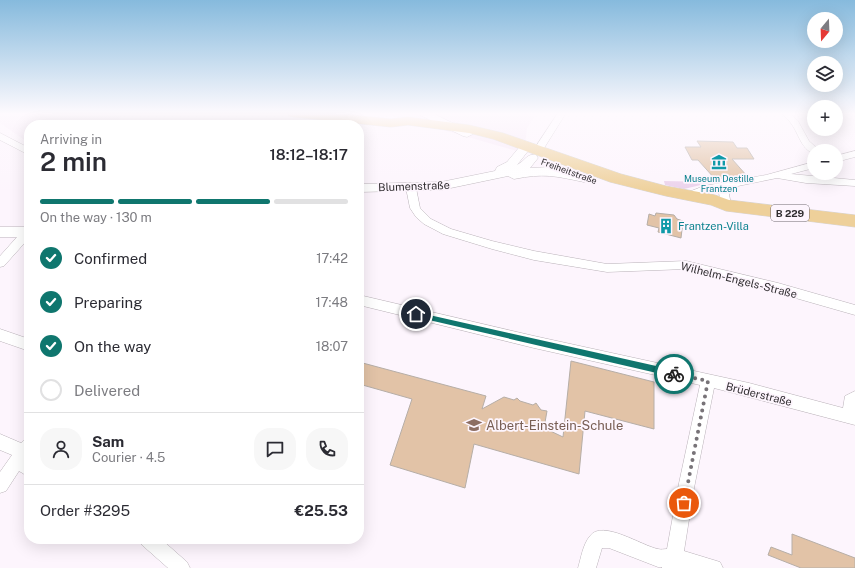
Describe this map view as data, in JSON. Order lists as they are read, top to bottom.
{
  "streets": {
    "main road": ["Freiheitstraße", "B 229"],
    "street": ["Blumenstraße", "Wilhelm-Engels-Straße", "Brüderstraße"]
  },
  "crossings": [
    ["Freiheitstraße", "Blumenstraße"],
    ["Blumenstraße", "Wilhelm-Engels-Straße"]
  ],
  "places": {
    "museum": ["Museum Destille Frantzen"],
    "building": ["Frantzen-Villa"],
    "school or university": ["Albert-Einstein-Schule"]
  },
  "north": "bottom",
  "page": {
    "map_buttons": ["+", "−"],
    "heading": ["2 min", "Arriving in", "18:12–18:17"],
    "panel": [
      "Sam",
      "Courier · 4.5",
      "Order #3295",
      "€25.53"
    ],
    "bar": "On the way · 130 m",
    "list": [
      ["Confirmed", "17:42"],
      ["Preparing", "17:48"],
      ["On the way", "18:07"],
      "Delivered"
    ]
  }
}
